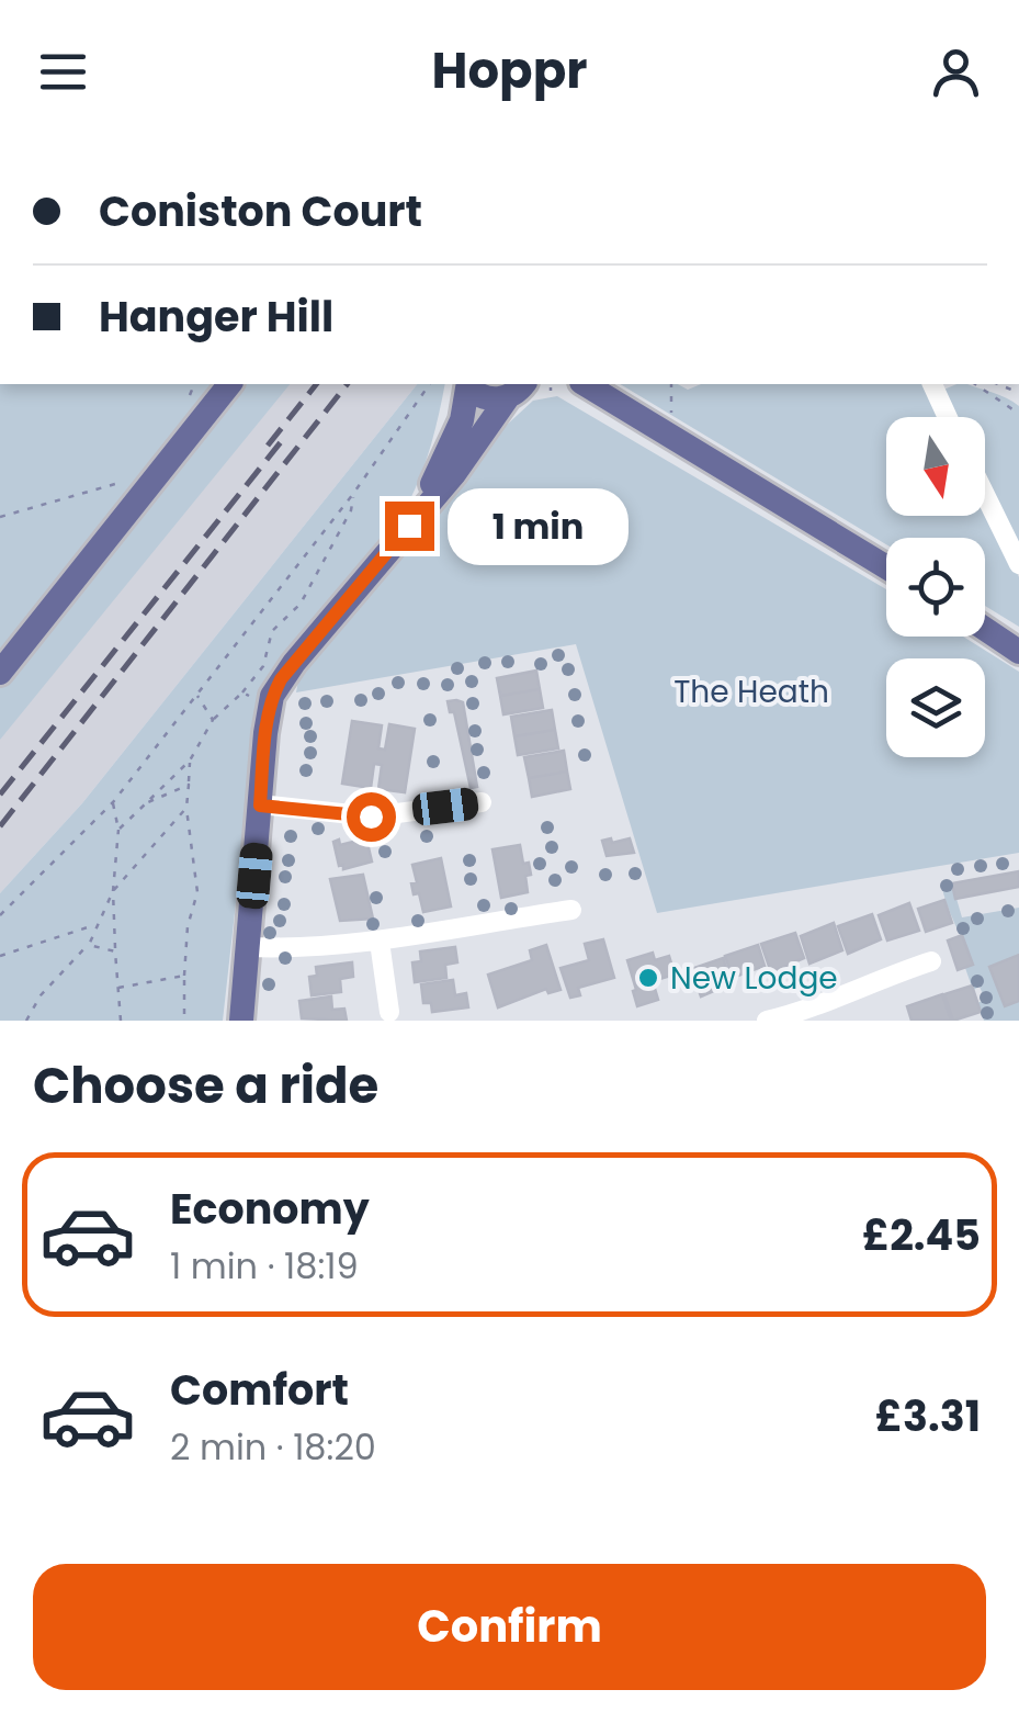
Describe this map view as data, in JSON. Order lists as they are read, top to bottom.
{
  "parks": ["The Heath"],
  "places": ["New Lodge"],
  "north": "bottom",
  "page": {
    "header": "Hoppr",
    "banner": ["Coniston Court", "Hanger Hill"],
    "bubble": "1 min",
    "heading": "Choose a ride",
    "list": [
      {
        "name": "Economy",
        "note": "1 min · 18:19",
        "value": "£2.45"
      },
      {
        "name": "Comfort",
        "note": "2 min · 18:20",
        "value": "£3.31"
      }
    ],
    "buttons": "Confirm"
  }
}
